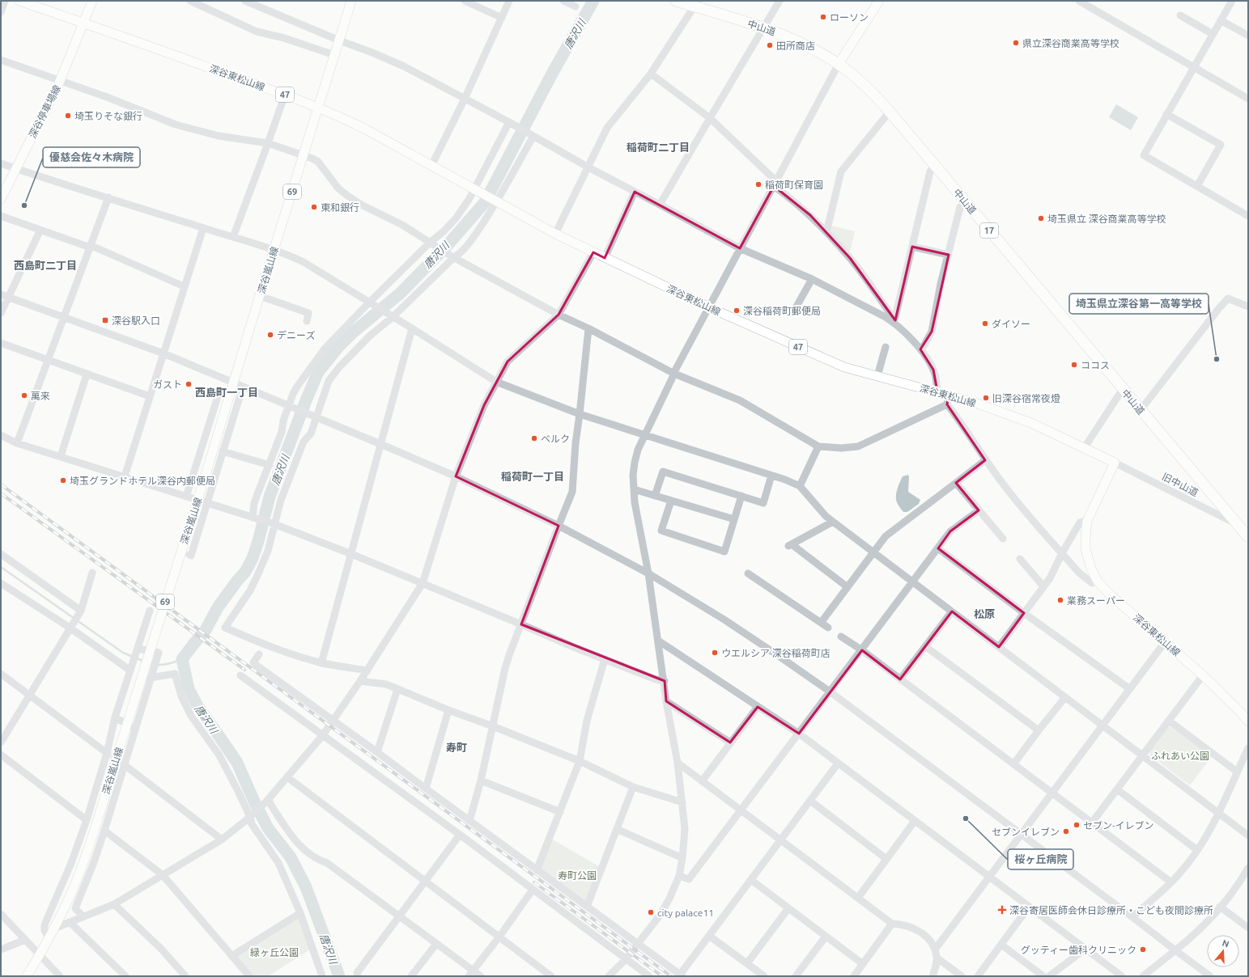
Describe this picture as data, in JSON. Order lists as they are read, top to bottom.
{
  "streets": {
    "highway": ["中山道", "17"],
    "main road": [
      "深谷東松山線",
      "47",
      "深谷停車場線",
      "69",
      "深谷嵐山線"
    ],
    "street": ["旧中山道"]
  },
  "crossings": [
    ["中山道", "旧中山道"],
    ["深谷東松山線", "47"],
    ["深谷東松山線", "深谷停車場線"],
    ["深谷東松山線", "深谷嵐山線"],
    ["深谷東松山線", "旧中山道"]
  ],
  "districts": [
    "稲荷町二丁目",
    "西島町二丁目",
    "西島町一丁目",
    "稲荷町一丁目",
    "松原",
    "寿町"
  ],
  "water": ["唐沢川"],
  "parks": ["ふれあい公園", "寿町公園", "緑ヶ丘公園"],
  "places": {
    "other": [
      "ローソン",
      "県立深谷商業高等学校",
      "田所商店",
      "埼玉りそな銀行",
      "稲荷町保育園",
      "優慈会佐々木病院",
      "東和銀行",
      "埼玉県立 深谷商業高等学校",
      "深谷稲荷町郵便局",
      "ダイソー",
      "デニーズ",
      "埼玉県立深谷第一高等学校",
      "ココス",
      "ガスト",
      "萬来",
      "旧深谷宿常夜燈",
      "ベルク",
      "埼玉グランドホテル深谷内郵便局",
      "業務スーパー",
      "ウエルシア 深谷稲荷町店",
      "桜ヶ丘病院",
      "セブン-イレブン",
      "セブンイレブン",
      "city palace11",
      "グッティー歯科クリニック"
    ],
    "transit": ["深谷駅入口"],
    "health": ["深谷寄居医師会休日診療所・こども夜間診療所"]
  },
  "north": "top"
}
